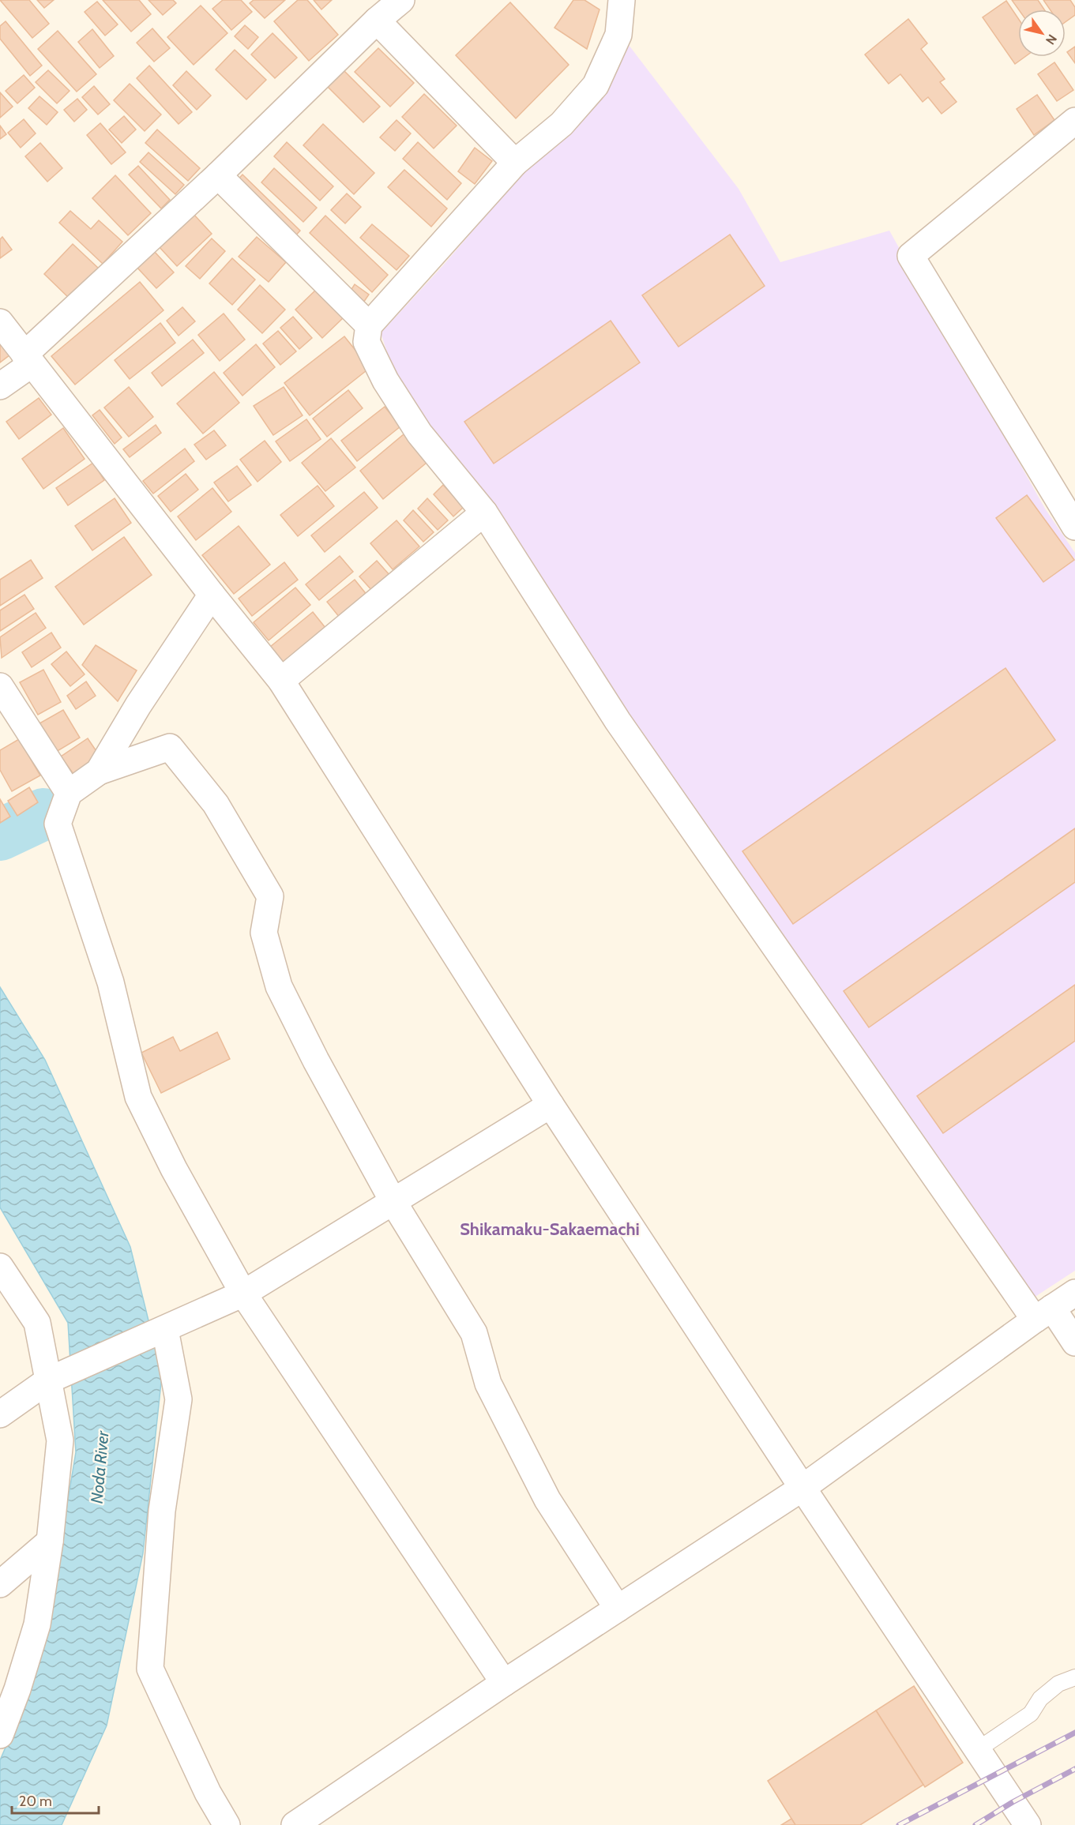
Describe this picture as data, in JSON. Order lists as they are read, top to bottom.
{
  "districts": ["Shikamaku-Sakaemachi"],
  "water": ["Noda River"],
  "scale_bar": "20 m",
  "north": "bottom right"
}
